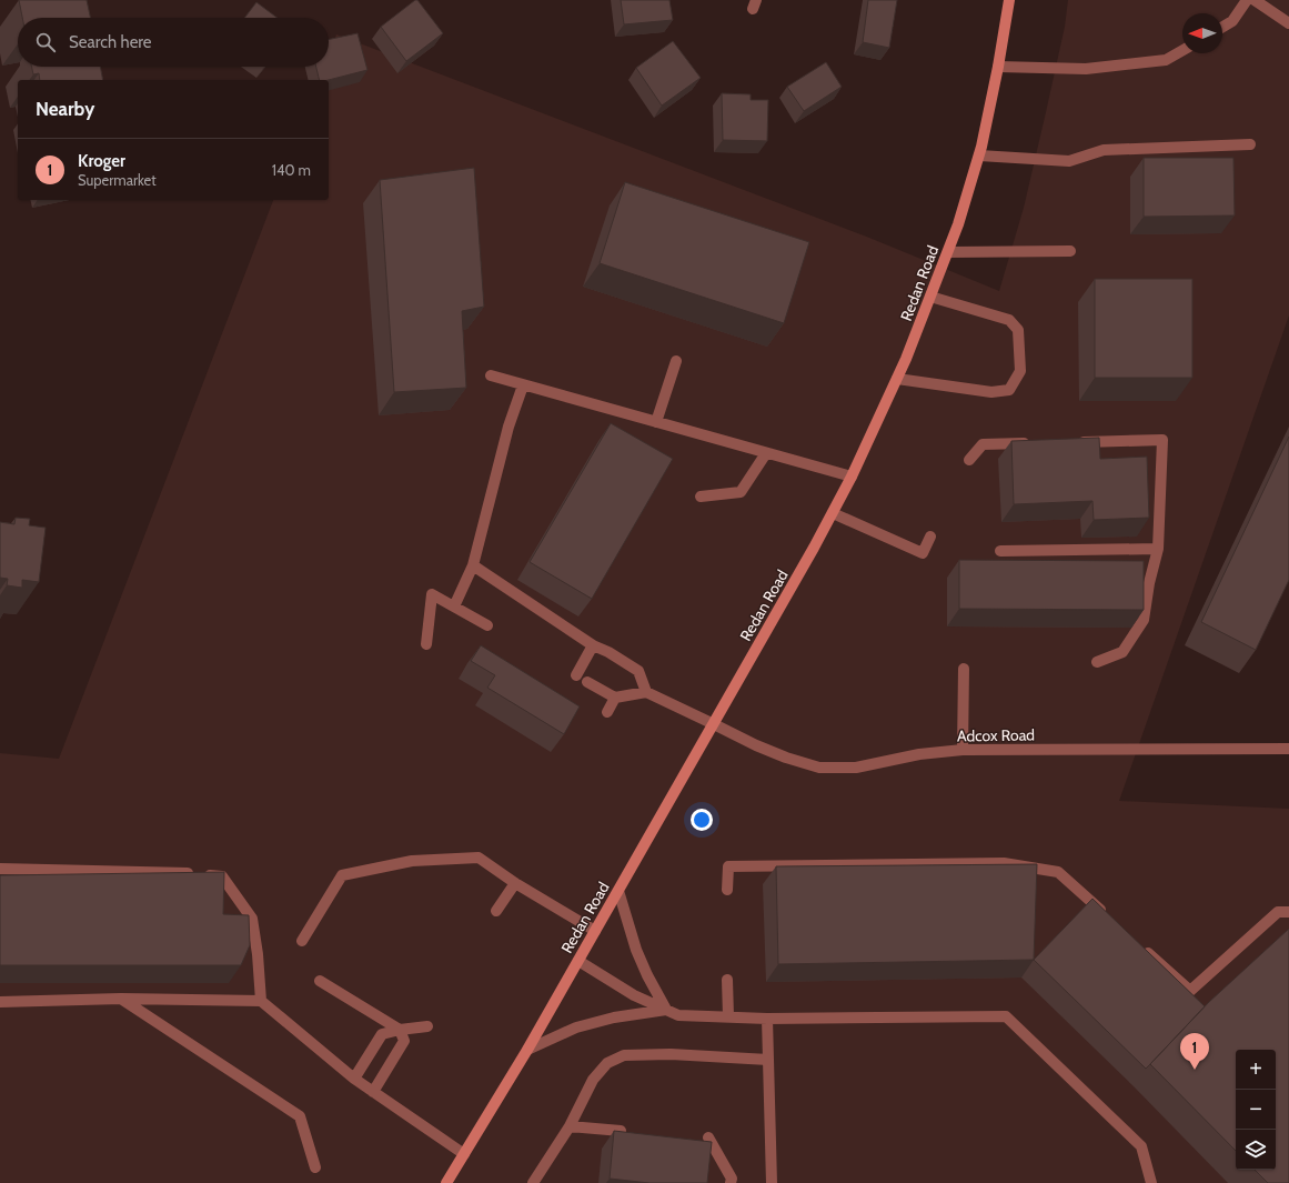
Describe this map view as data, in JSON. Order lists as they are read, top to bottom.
{
  "streets": {
    "main road": ["Redan Road"],
    "street": ["Adcox Road"]
  },
  "crossings": [
    ["Redan Road", "Adcox Road"]
  ],
  "north": "left",
  "page": {
    "search": "Search here",
    "heading": "Nearby",
    "list": [
      {
        "mark": "1",
        "name": "Kroger",
        "note": "Supermarket",
        "value": "140 m"
      }
    ],
    "pins": "1",
    "map_buttons": ["+", "−"]
  }
}
